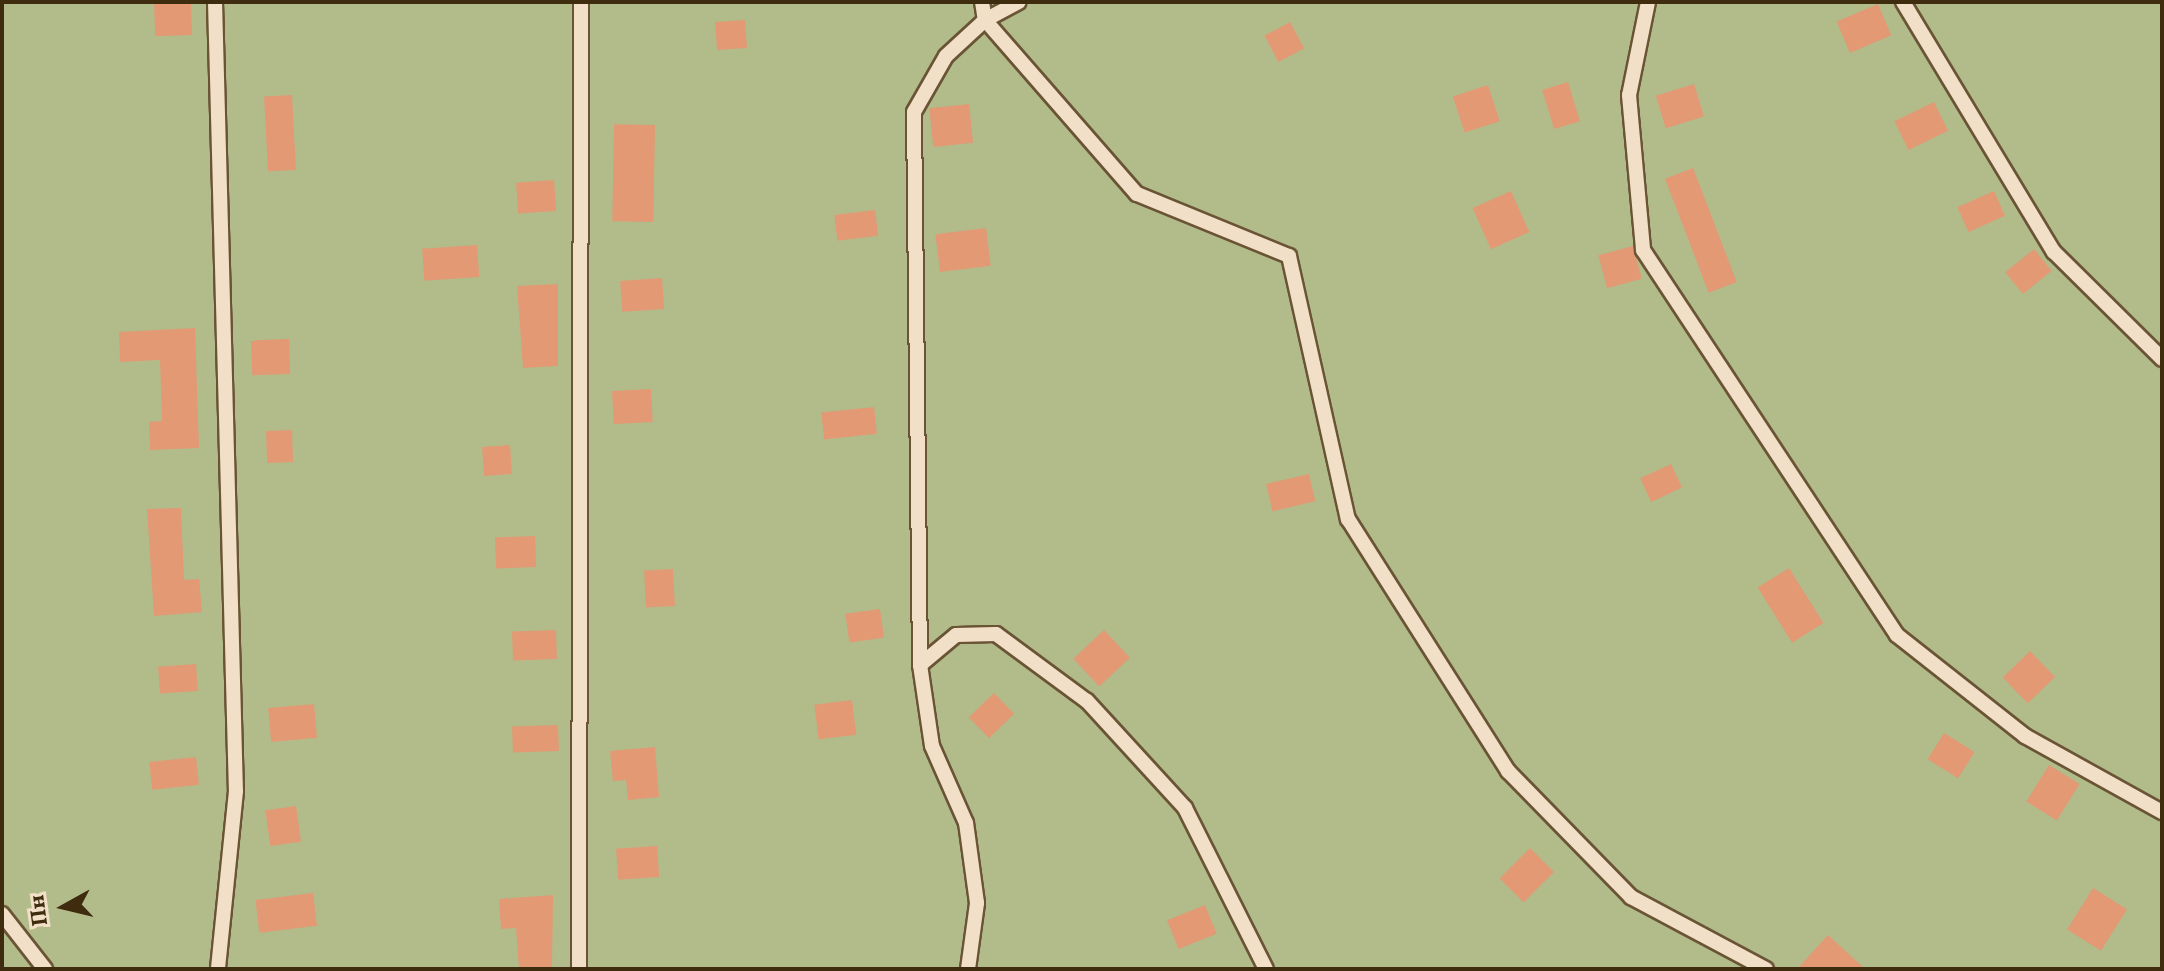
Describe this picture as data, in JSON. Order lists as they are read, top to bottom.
{
  "north": "left"
}
